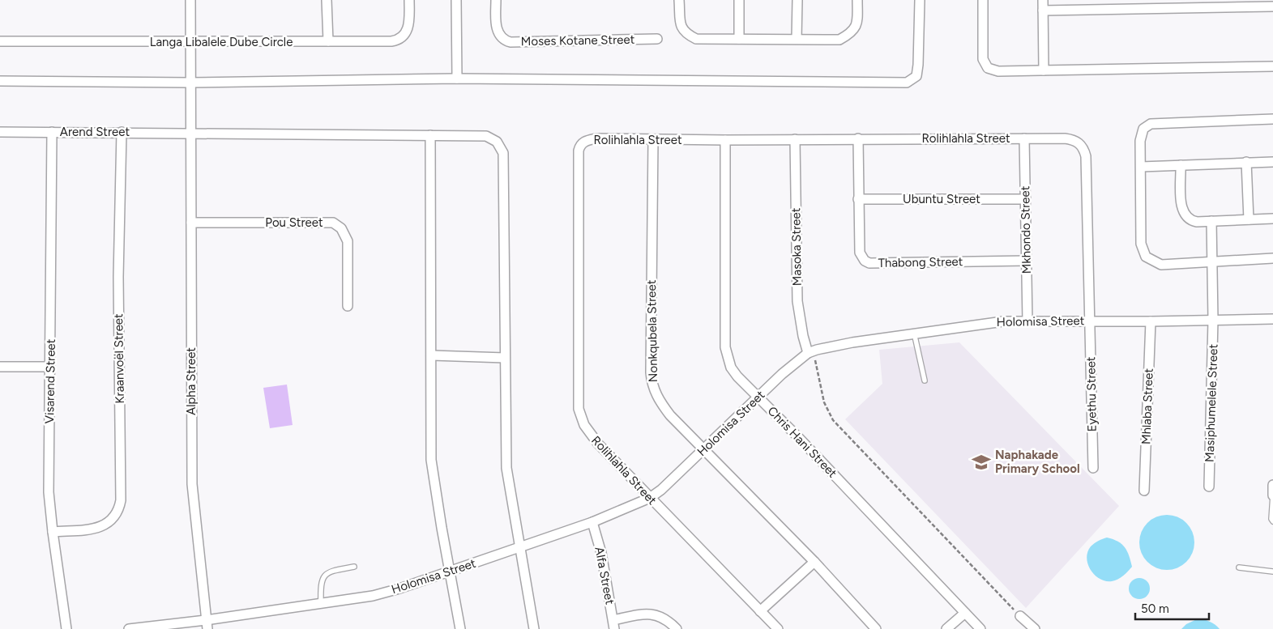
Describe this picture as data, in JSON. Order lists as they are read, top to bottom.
{
  "streets": {
    "street": [
      "Moses Kotane Street",
      "Langa Libalele Dube Circle",
      "Arend Street",
      "Rolihlahla Street",
      "Ubuntu Street",
      "Pou Street",
      "Mkhondo Street",
      "Masoka Street",
      "Thabong Street",
      "Holomisa Street",
      "Nonkqubela Street",
      "Kraanvoël Street",
      "Visarend Street",
      "Alpha Street",
      "Eyethu Street",
      "Masiphumelele Street",
      "Mhlaba Street",
      "Chris Hani Street",
      "Alfa Street"
    ]
  },
  "crossings": [
    ["Langa Libalele Dube Circle", "Alpha Street"],
    ["Arend Street", "Holomisa Street"],
    ["Arend Street", "Kraanvoël Street"],
    ["Arend Street", "Visarend Street"],
    ["Arend Street", "Alpha Street"],
    ["Rolihlahla Street", "Mkhondo Street"],
    ["Rolihlahla Street", "Masoka Street"],
    ["Rolihlahla Street", "Thabong Street"],
    ["Rolihlahla Street", "Holomisa Street"],
    ["Rolihlahla Street", "Nonkqubela Street"],
    ["Rolihlahla Street", "Eyethu Street"],
    ["Rolihlahla Street", "Chris Hani Street"],
    ["Ubuntu Street", "Mkhondo Street"],
    ["Ubuntu Street", "Thabong Street"],
    ["Pou Street", "Alpha Street"],
    ["Mkhondo Street", "Thabong Street"],
    ["Mkhondo Street", "Holomisa Street"],
    ["Masoka Street", "Holomisa Street"],
    ["Holomisa Street", "Nonkqubela Street"],
    ["Holomisa Street", "Alpha Street"],
    ["Holomisa Street", "Eyethu Street"],
    ["Holomisa Street", "Masiphumelele Street"],
    ["Holomisa Street", "Mhlaba Street"],
    ["Holomisa Street", "Chris Hani Street"],
    ["Holomisa Street", "Alfa Street"],
    ["Kraanvoël Street", "Visarend Street"]
  ],
  "places": {
    "school or university": ["Naphakade Primary School"]
  },
  "scale_bar": "50 m"
}
